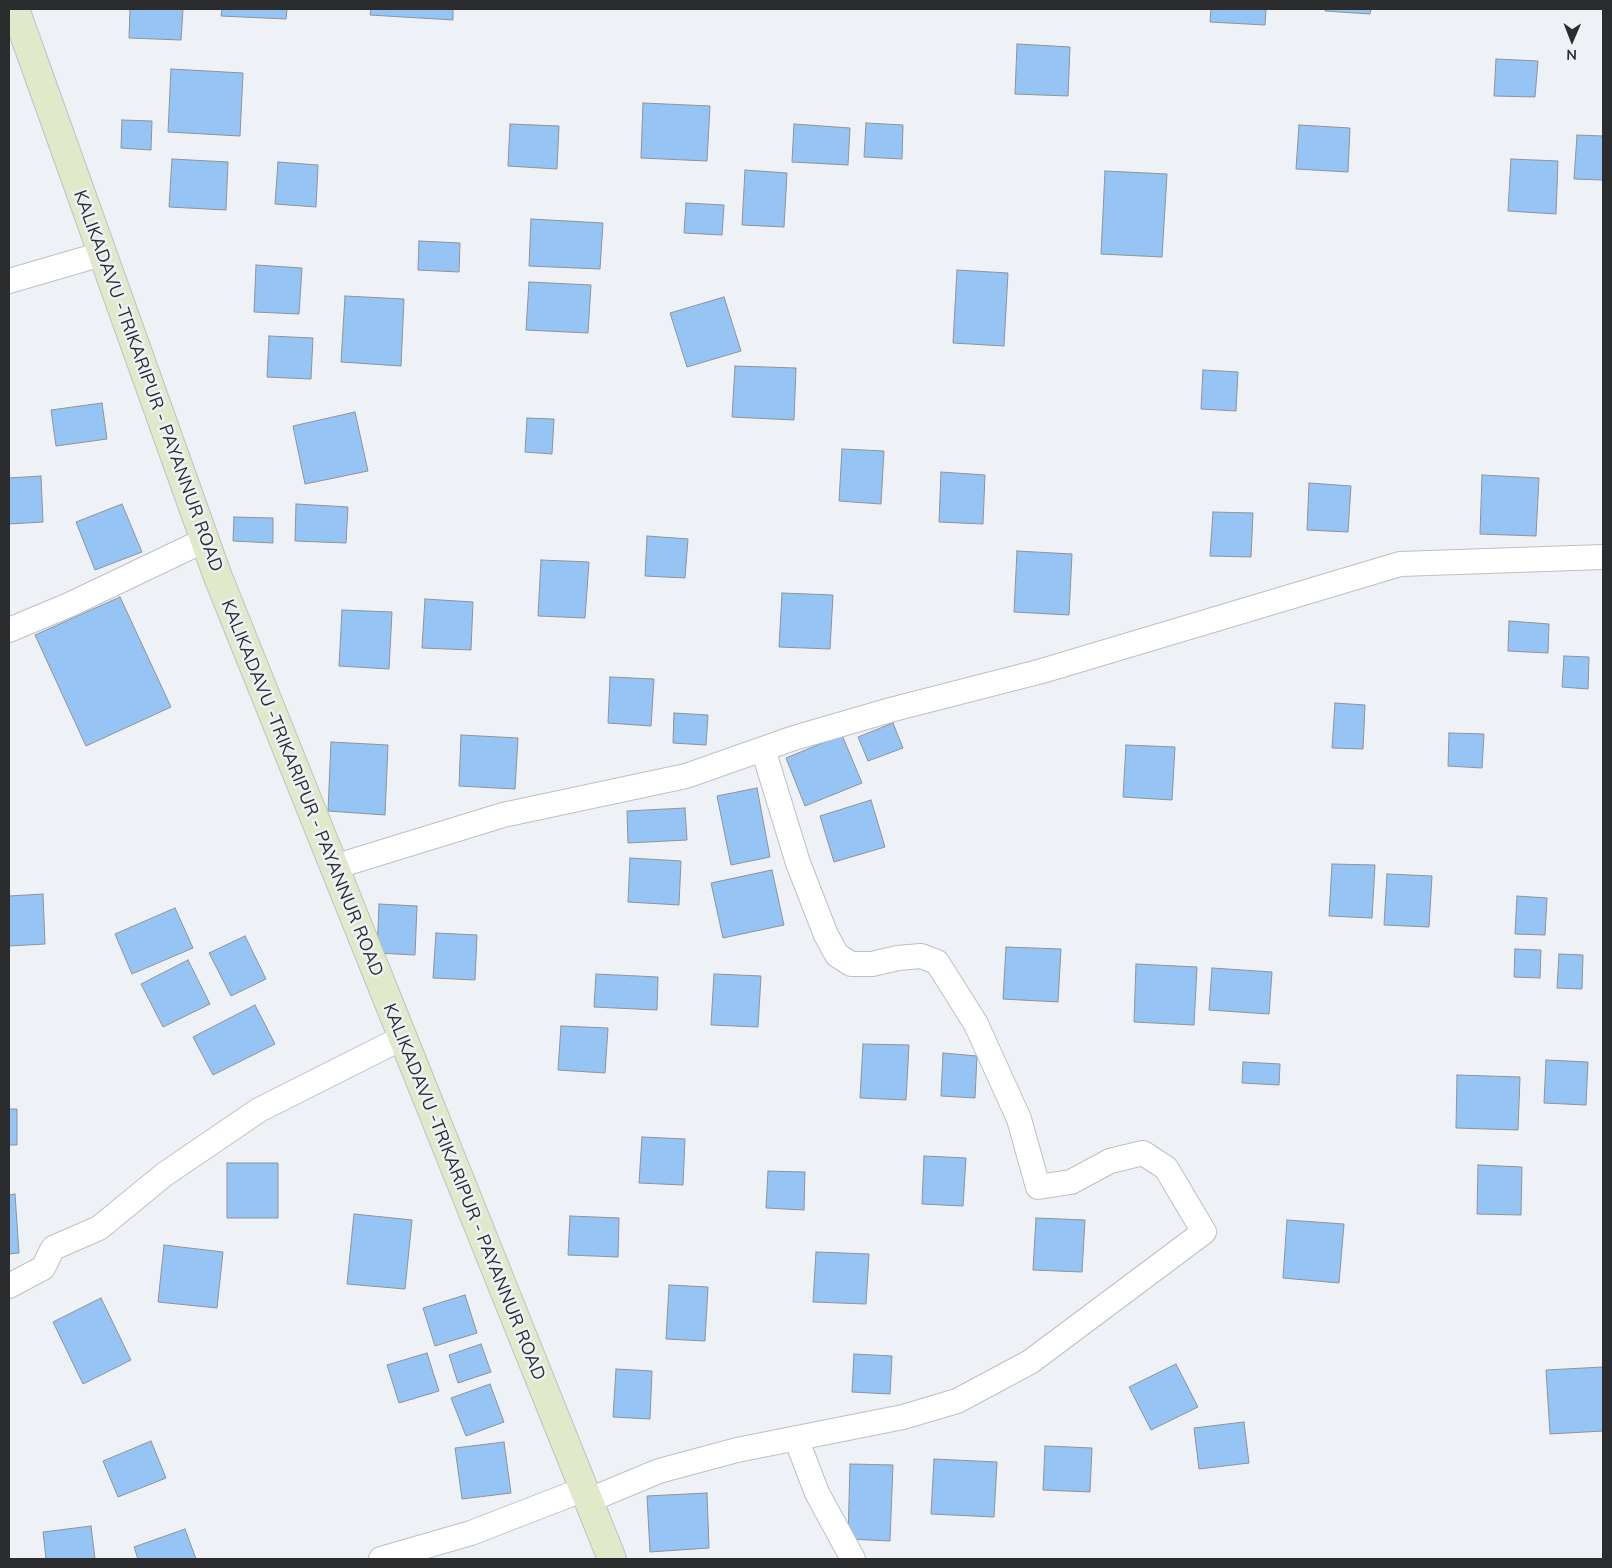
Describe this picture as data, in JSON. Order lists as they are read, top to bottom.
{
  "streets": {
    "main road": ["KALIKADAVU -TRIKARIPUR - PAYANNUR ROAD"]
  },
  "north": "bottom"
}
